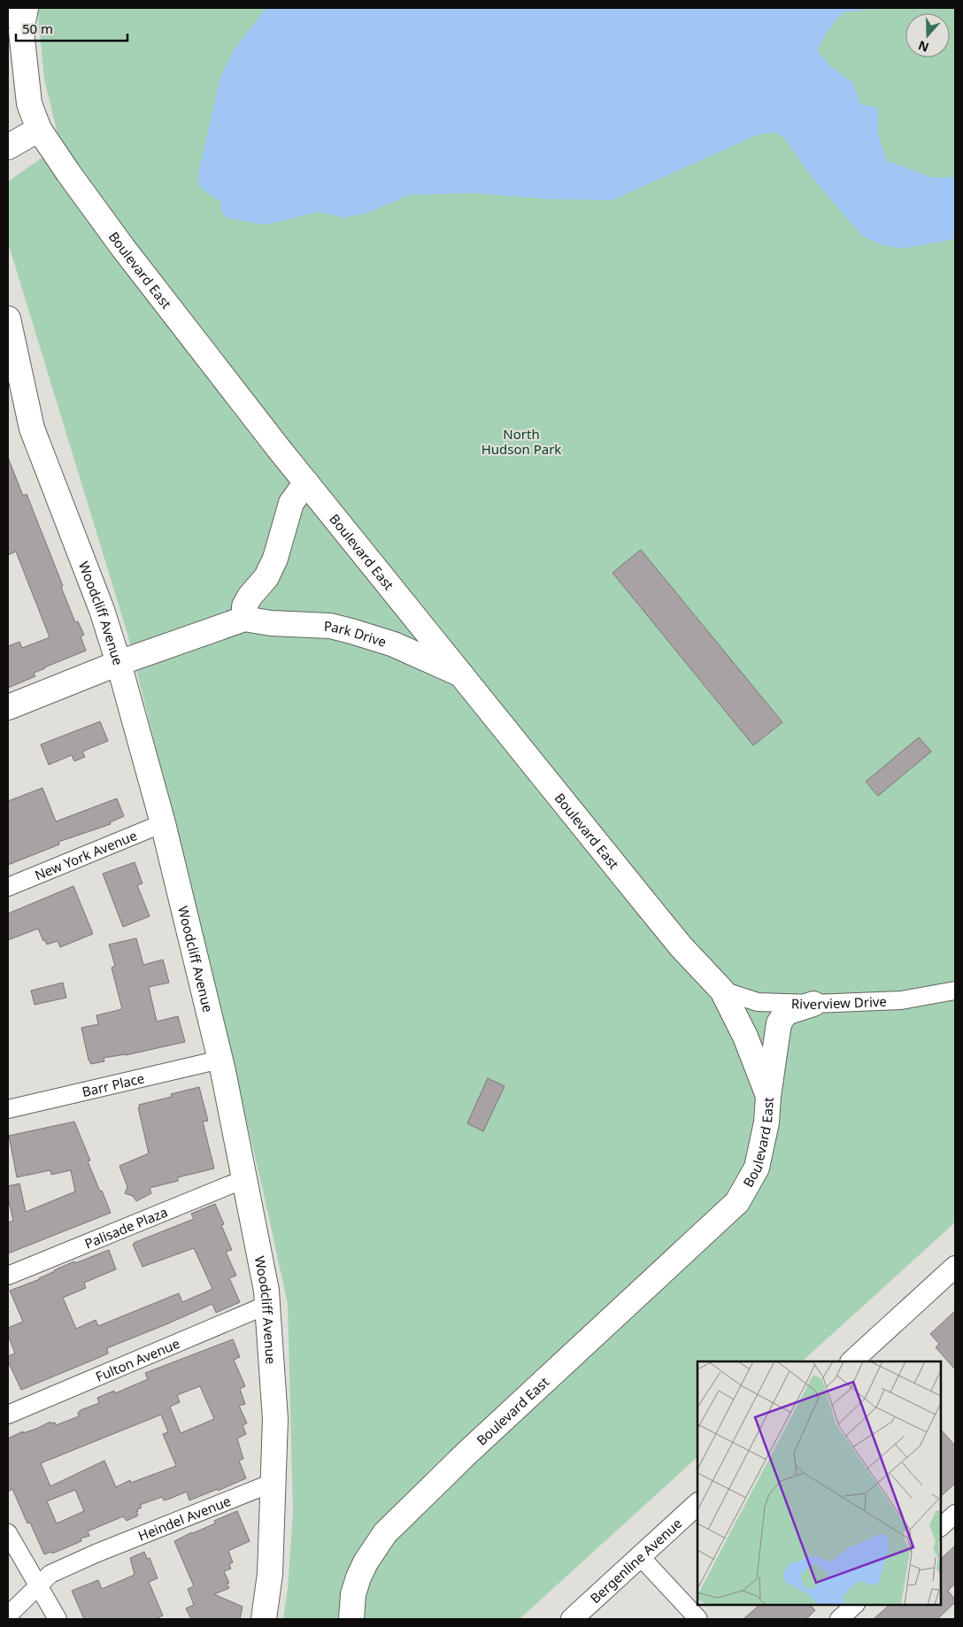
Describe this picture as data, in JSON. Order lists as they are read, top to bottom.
{
  "streets": {
    "main road": ["Boulevard East", "Woodcliff Avenue", "Park Drive"],
    "street": [
      "New York Avenue",
      "Riverview Drive",
      "Barr Place",
      "Palisade Plaza",
      "Fulton Avenue",
      "Heindel Avenue",
      "Bergenline Avenue"
    ]
  },
  "crossings": [
    ["Boulevard East", "Park Drive"],
    ["Boulevard East", "Riverview Drive"],
    ["Woodcliff Avenue", "Park Drive"],
    ["Woodcliff Avenue", "New York Avenue"],
    ["Woodcliff Avenue", "Barr Place"],
    ["Woodcliff Avenue", "Palisade Plaza"],
    ["Woodcliff Avenue", "Fulton Avenue"],
    ["Woodcliff Avenue", "Heindel Avenue"]
  ],
  "parks": ["North Hudson Park"],
  "scale_bar": "50 m",
  "north": "bottom"
}
